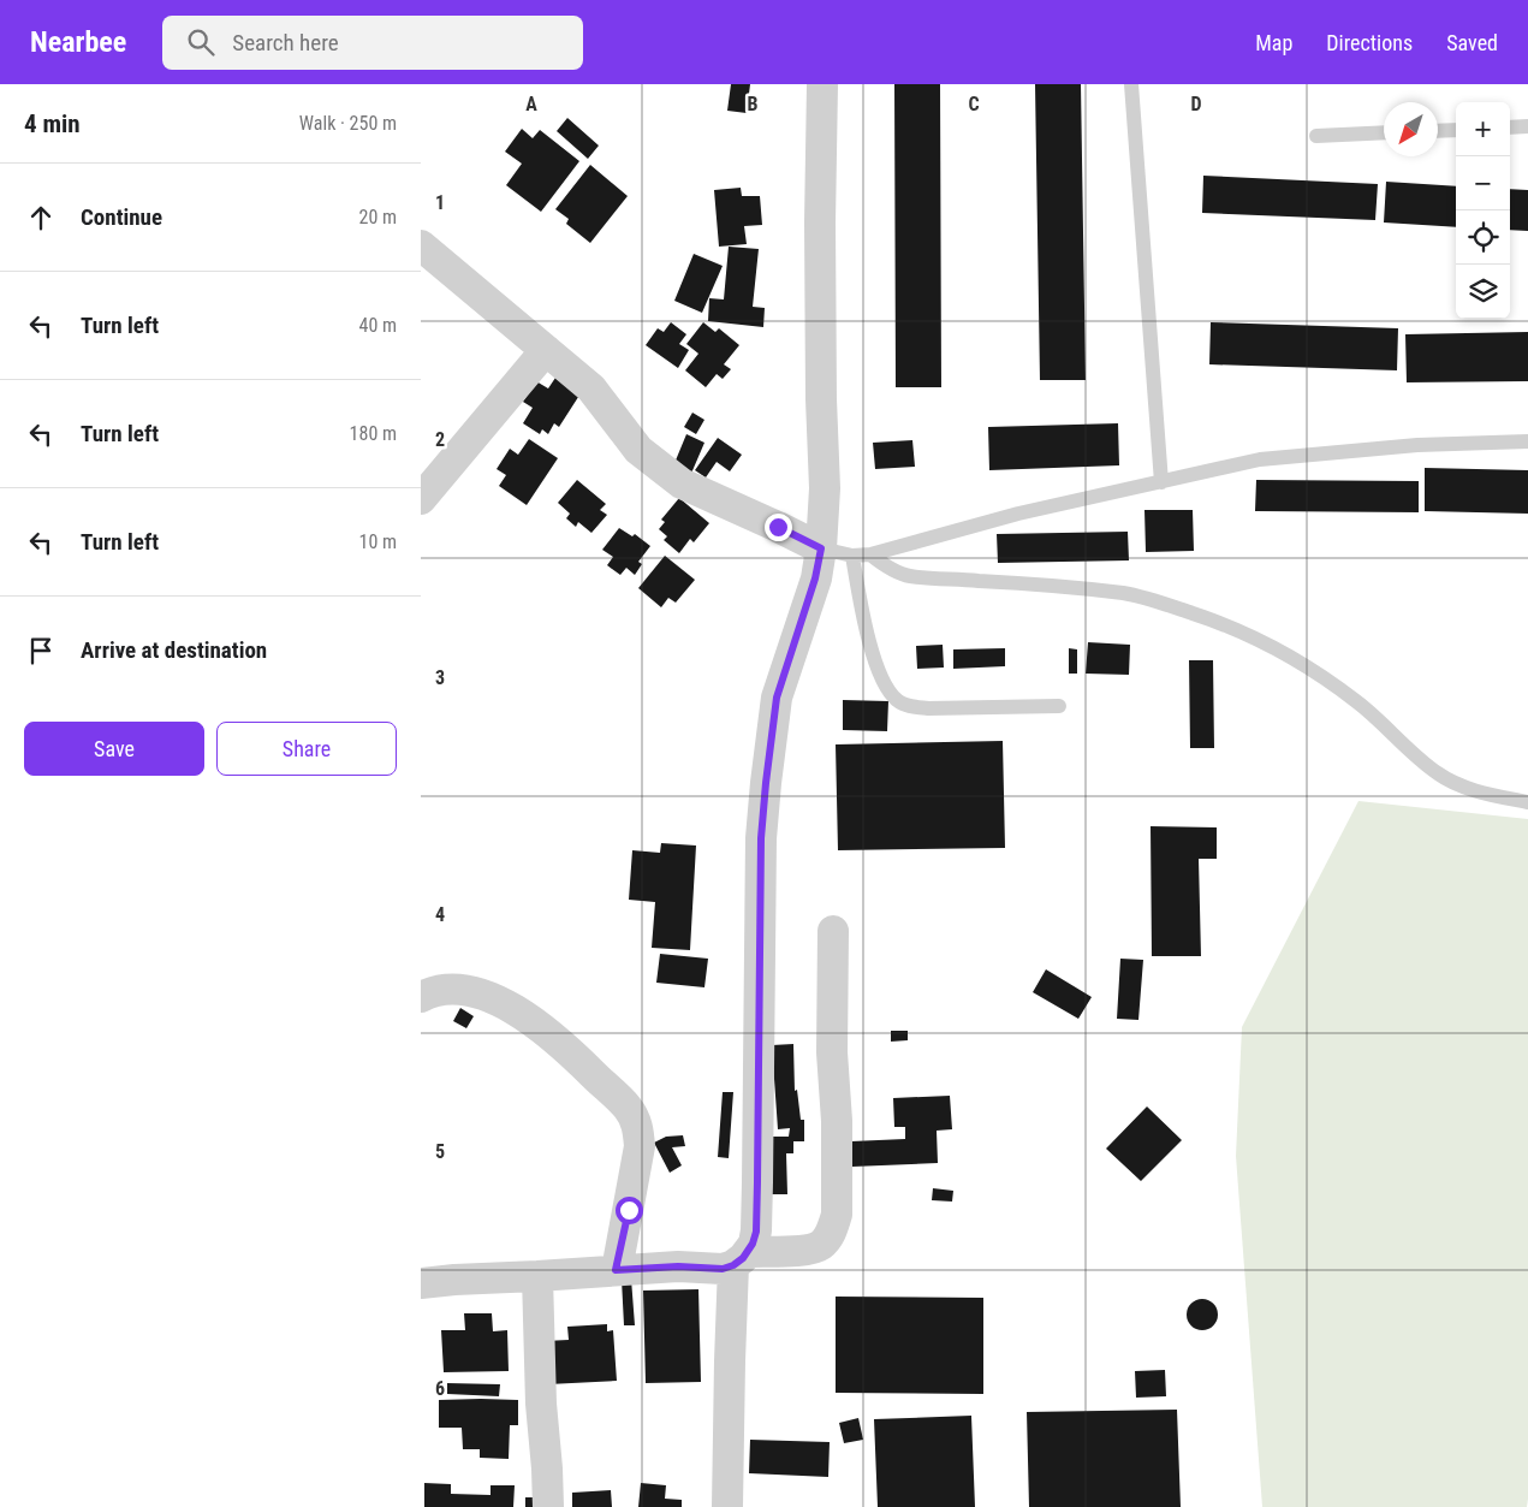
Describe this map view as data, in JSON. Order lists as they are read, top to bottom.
{
  "north": "bottom left",
  "page": {
    "header": "Nearbee",
    "search": "Search here",
    "nav": ["Map", "Directions", "Saved"],
    "heading": ["4 min", "Walk · 250 m"],
    "map_buttons": ["+", "−"],
    "list": [
      ["Continue", "20 m"],
      ["Turn left", "40 m"],
      ["Turn left", "180 m"],
      ["Turn left", "10 m"],
      "Arrive at destination"
    ],
    "buttons": ["Save", "Share"]
  },
  "grid": {
    "columns": [
      "A",
      "B",
      "C",
      "D"
    ],
    "rows": [
      "1",
      "2",
      "3",
      "4",
      "5",
      "6"
    ]
  }
}
